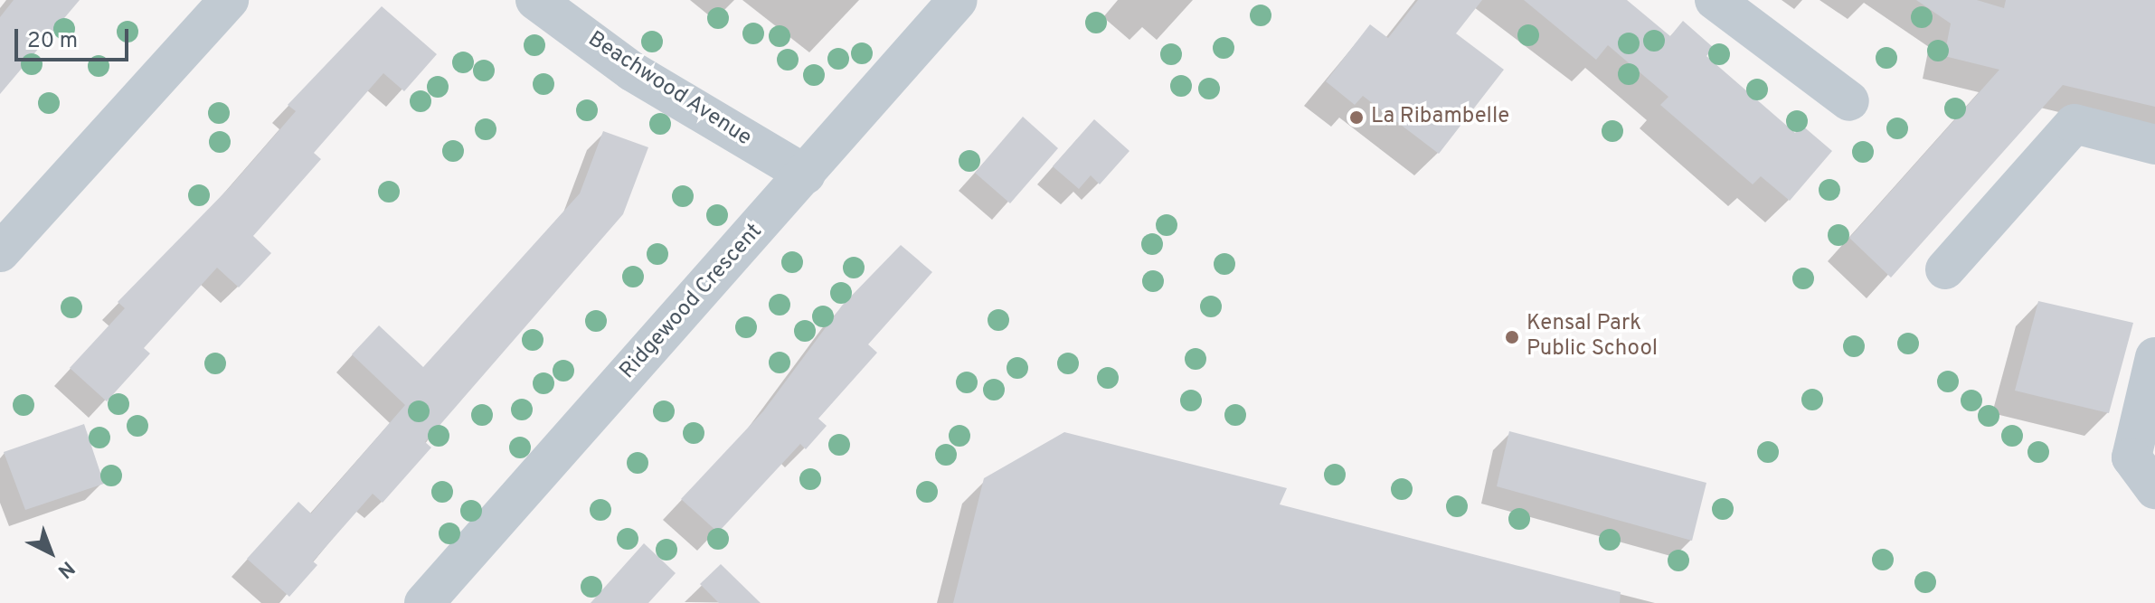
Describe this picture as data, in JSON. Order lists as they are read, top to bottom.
{
  "streets": {
    "street": ["Beachwood Avenue", "Ridgewood Crescent"]
  },
  "crossings": [
    ["Beachwood Avenue", "Ridgewood Crescent"]
  ],
  "places": ["La Ribambelle", "Kensal Park Public School"],
  "scale_bar": "20 m",
  "north": "bottom right"
}
